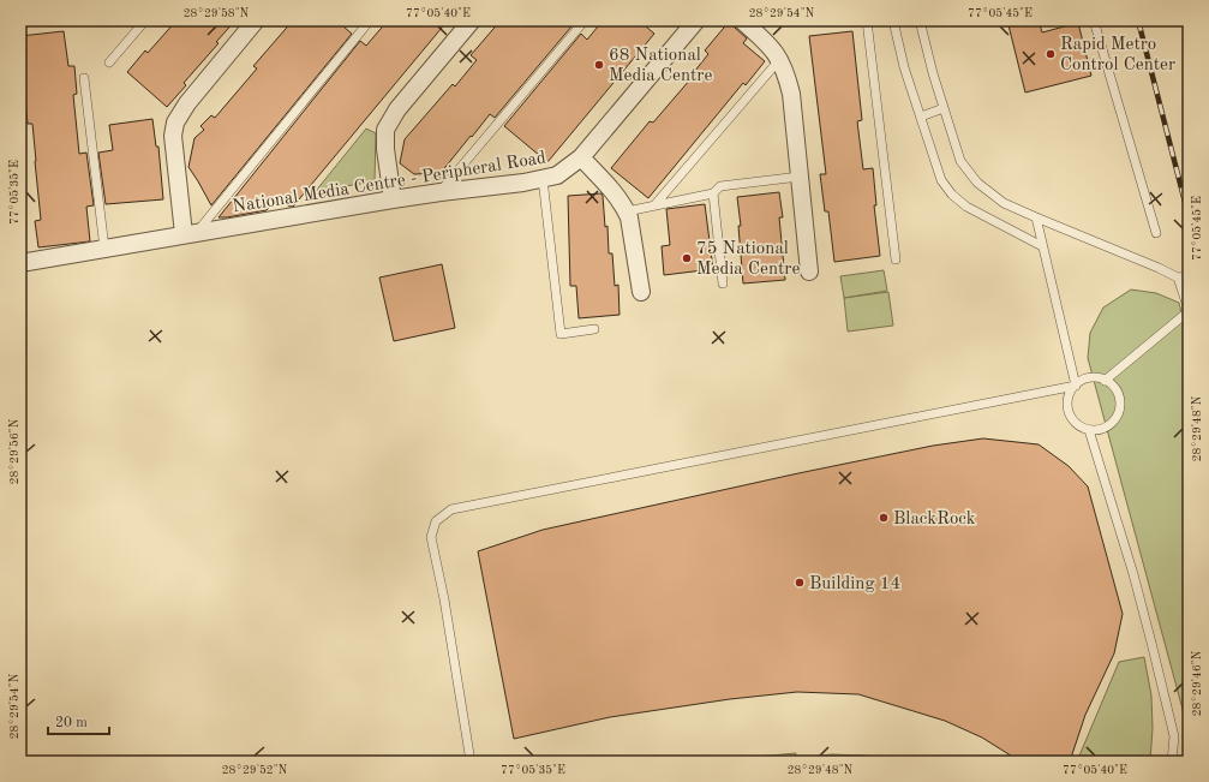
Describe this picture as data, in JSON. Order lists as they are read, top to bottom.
{
  "streets": {
    "street": ["National Media Centre - Peripheral Road"]
  },
  "places": [
    "Rapid Metro Control Center",
    "68 National Media Centre",
    "75 National Media Centre",
    "BlackRock",
    "Building 14"
  ],
  "scale_bar": "20 m",
  "coordinates": [
    "28°29'58\"N",
    "77°05'40\"E",
    "28°29'54\"N",
    "77°05'45\"E",
    "77°05'35\"E",
    "28°29'48\"N",
    "28°29'56\"N",
    "28°29'46\"N",
    "28°29'52\"N"
  ]
}
